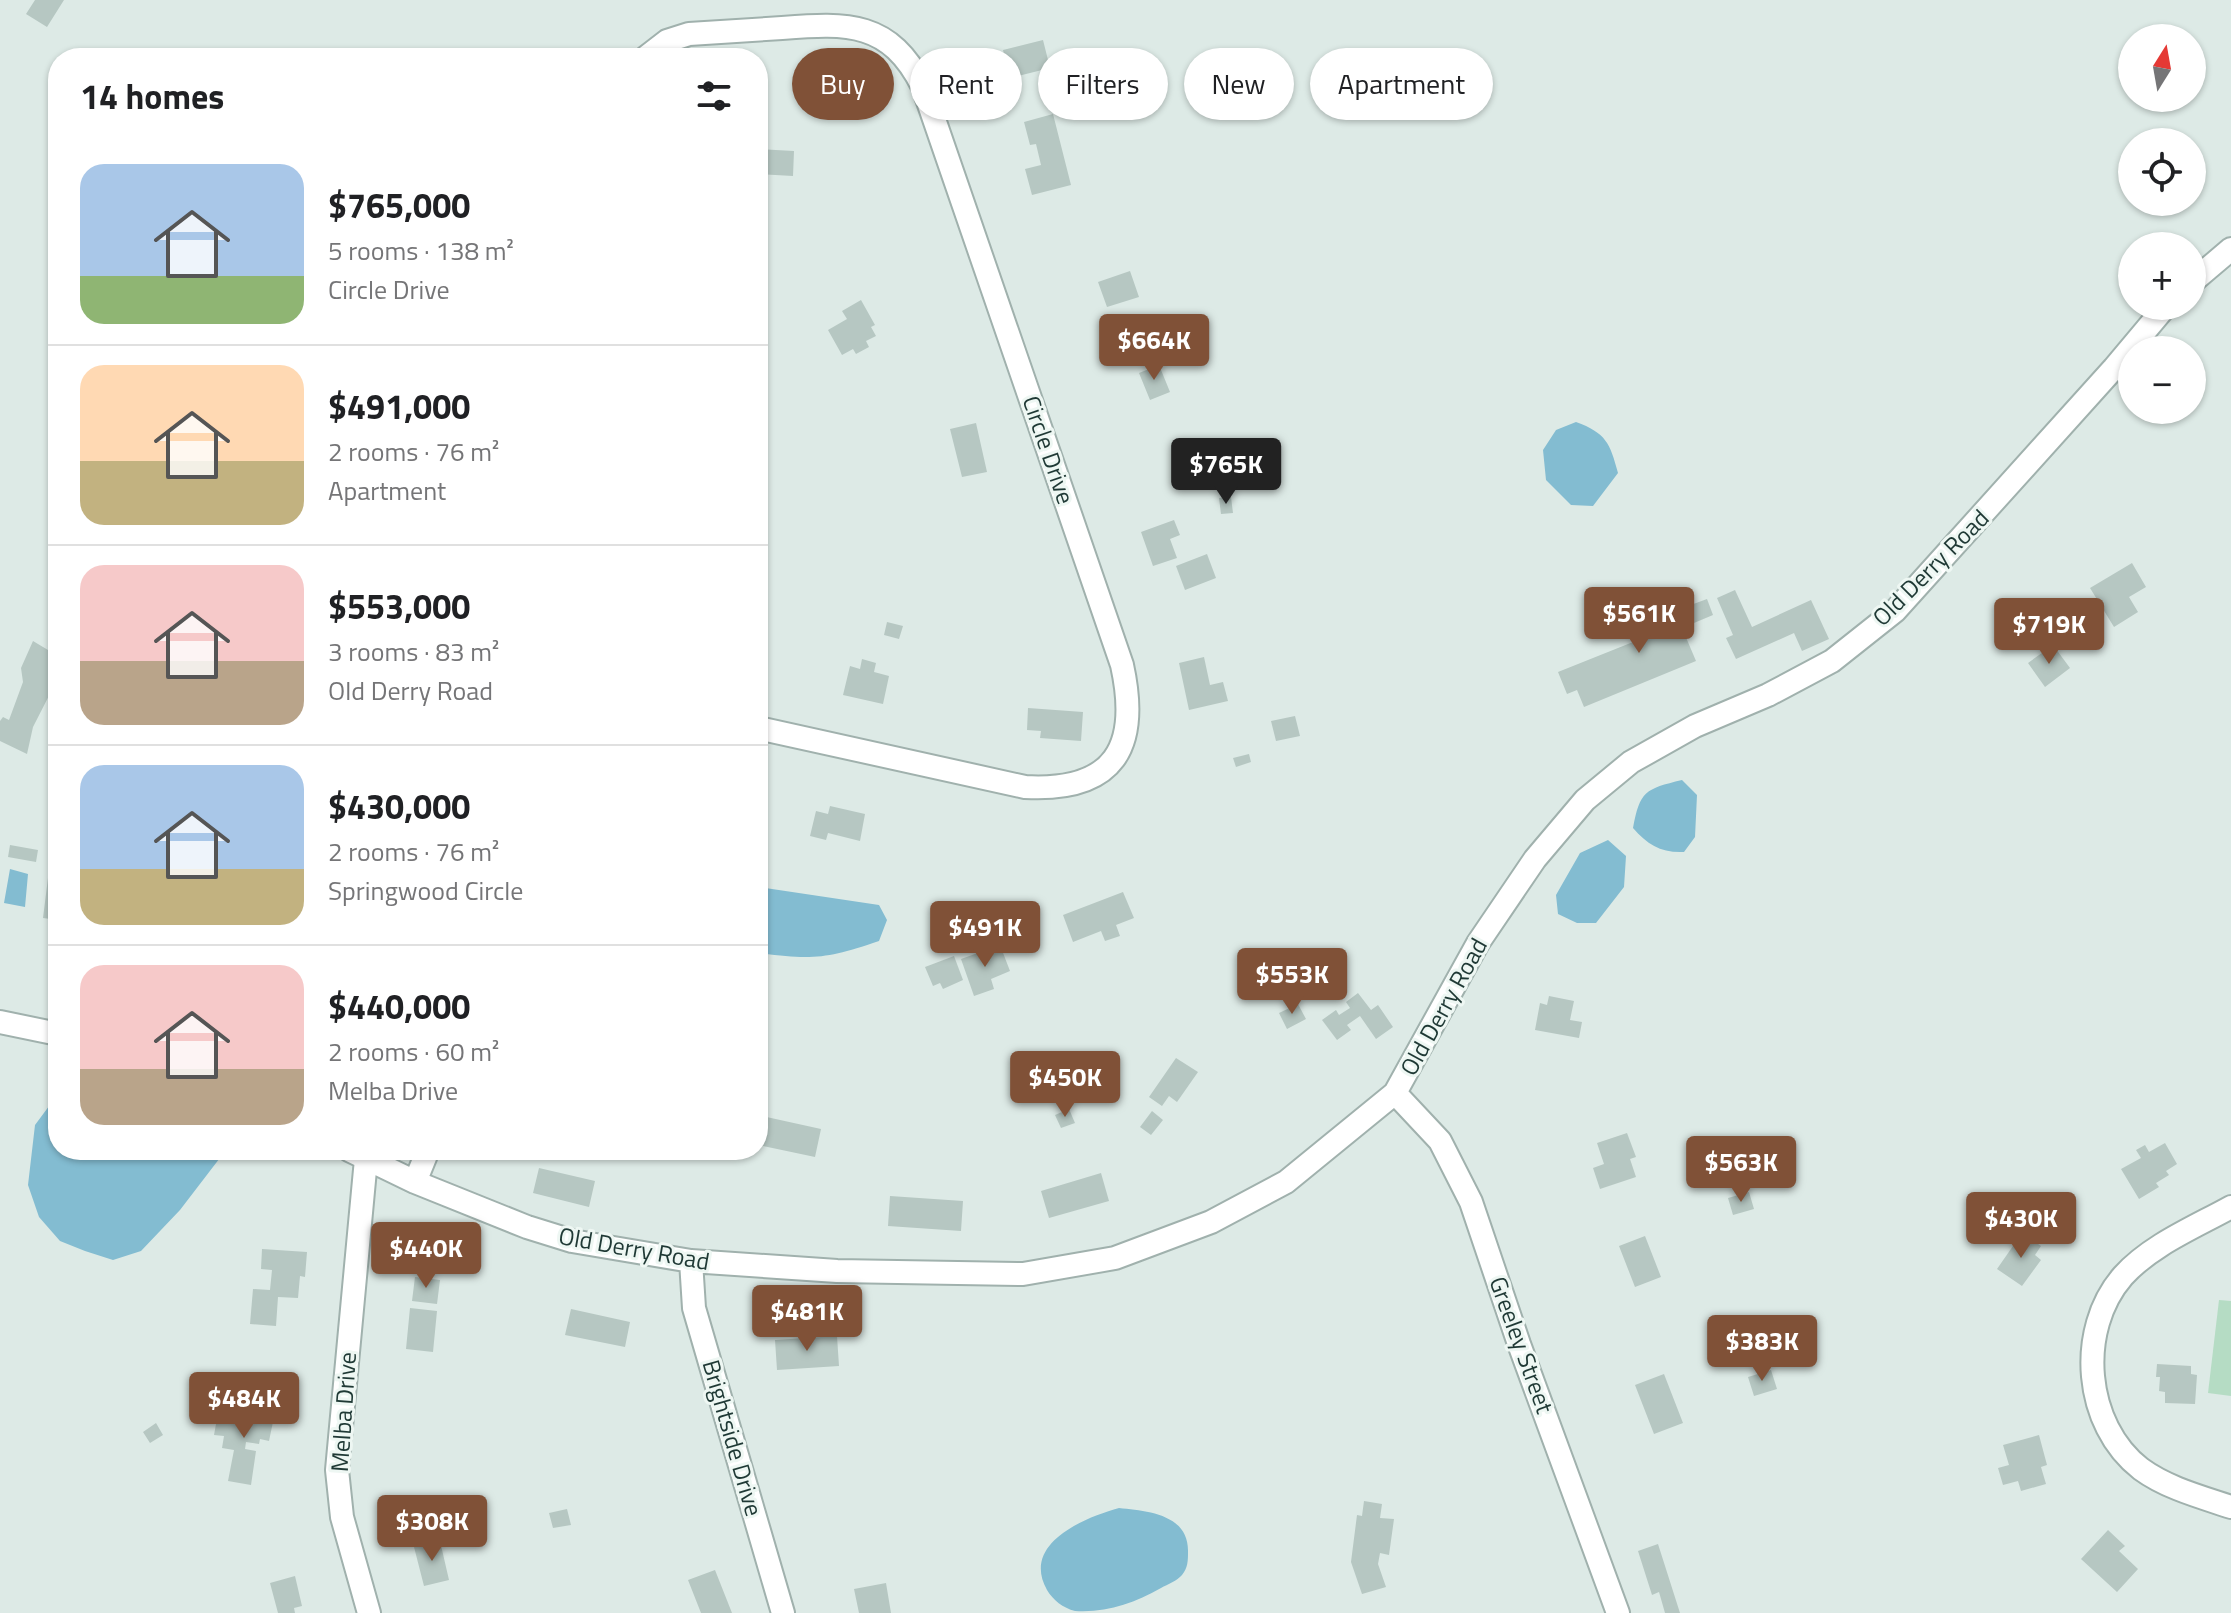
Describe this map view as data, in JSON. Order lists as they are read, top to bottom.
{
  "streets": {
    "street": [
      "Circle Drive",
      "Old Derry Road",
      "Greeley Street",
      "Melba Drive",
      "Brightside Drive"
    ]
  },
  "crossings": [
    ["Old Derry Road", "Greeley Street"],
    ["Old Derry Road", "Brightside Drive"]
  ],
  "north": "top",
  "page": {
    "map_buttons": ["+", "−"],
    "chip": [
      "Buy",
      "Rent",
      "Filters",
      "New",
      "Apartment"
    ],
    "heading": "14 homes",
    "list": [
      {
        "name": "$765,000",
        "note": "5 rooms · 138 m² · Circle Drive"
      },
      {
        "name": "$491,000",
        "note": "2 rooms · 76 m² · Apartment"
      },
      {
        "name": "$553,000",
        "note": "3 rooms · 83 m² · Old Derry Road"
      },
      {
        "name": "$430,000",
        "note": "2 rooms · 76 m² · Springwood Circle"
      },
      {
        "name": "$440,000",
        "note": "2 rooms · 60 m² · Melba Drive"
      }
    ],
    "price": [
      "$664K",
      "$765K",
      "$561K",
      "$719K",
      "$491K",
      "$553K",
      "$450K",
      "$563K",
      "$430K",
      "$440K",
      "$481K",
      "$383K",
      "$484K",
      "$308K"
    ]
  }
}
